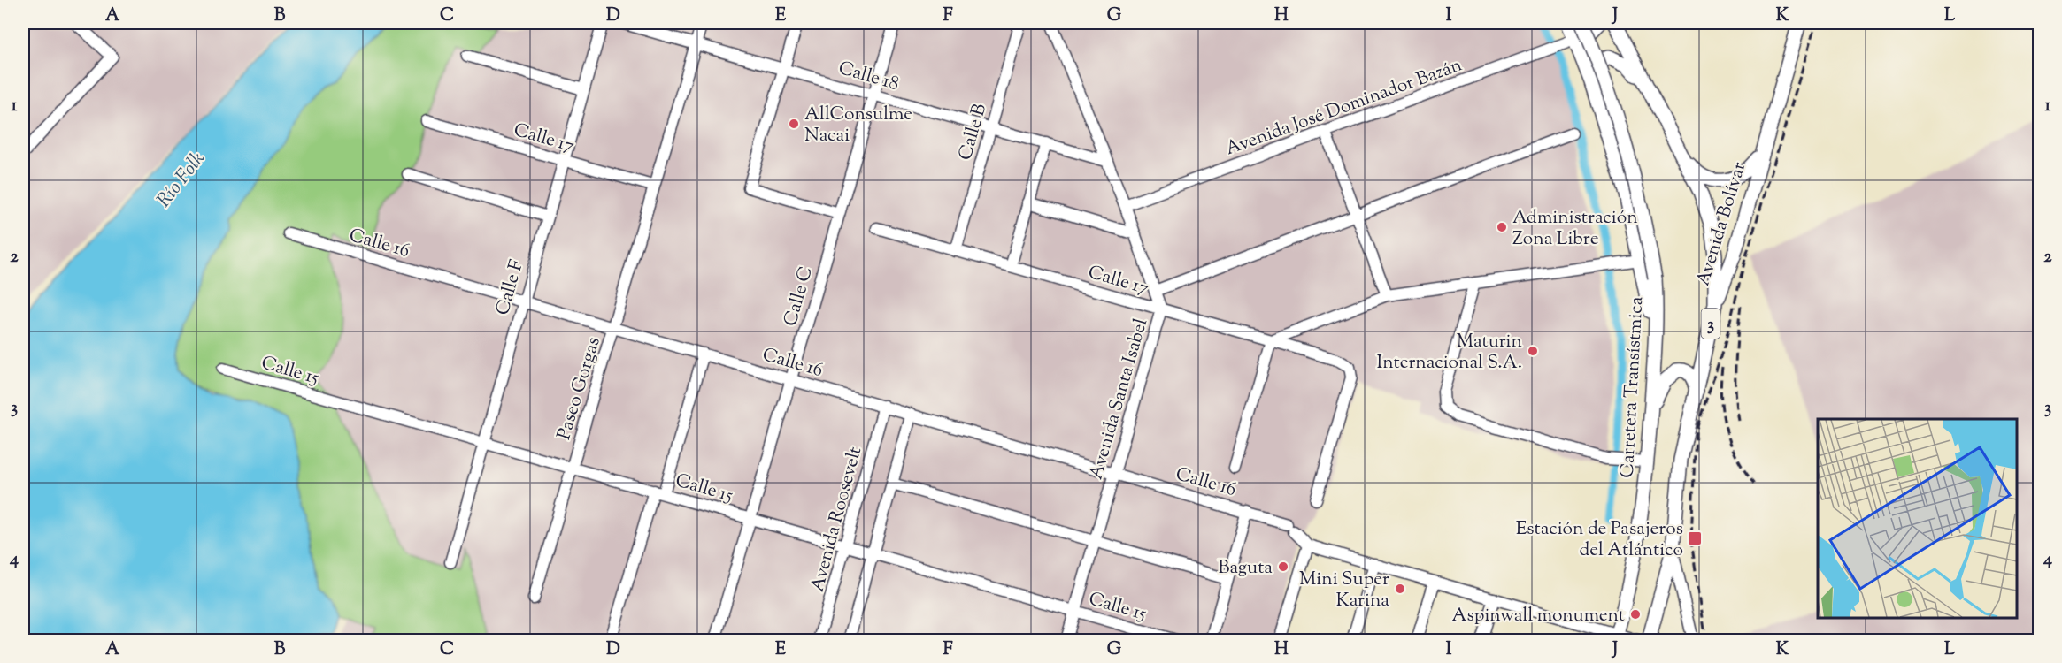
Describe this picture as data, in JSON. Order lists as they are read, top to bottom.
{
  "streets": {
    "main road": ["Avenida Bolívar", "3", "Carretera Transístmica"],
    "street": [
      "Calle 18",
      "Avenida José Dominador Bazán",
      "Calle B",
      "Calle 17",
      "Calle 16",
      "Calle F",
      "Calle C",
      "Calle 15",
      "Paseo Gorgas",
      "Avenida Santa Isabel",
      "Avenida Roosevelt"
    ]
  },
  "crossings": [
    ["Calle 18", "Calle B"],
    ["Calle 18", "Calle C"],
    ["Calle 18", "Paseo Gorgas"],
    ["Calle 18", "Avenida Santa Isabel"],
    ["Avenida José Dominador Bazán", "Avenida Santa Isabel"],
    ["Calle B", "Calle 17"],
    ["Calle 17", "Calle F"],
    ["Calle 17", "Paseo Gorgas"],
    ["Calle 17", "Avenida Santa Isabel"],
    ["Avenida Bolívar", "3"],
    ["Calle 16", "Calle F"],
    ["Calle 16", "Calle C"],
    ["Calle 16", "Carretera Transístmica"],
    ["Calle 16", "Paseo Gorgas"],
    ["Calle 16", "Avenida Santa Isabel"],
    ["Calle 16", "Avenida Roosevelt"],
    ["Calle F", "Calle 15"],
    ["Calle C", "Calle 15"],
    ["Calle 15", "Paseo Gorgas"],
    ["Calle 15", "Avenida Santa Isabel"],
    ["Calle 15", "Avenida Roosevelt"]
  ],
  "water": ["Río Folk"],
  "places": {
    "other": [
      "AllConsulme Nacai",
      "Administración Zona Libre",
      "Maturin Internacional S.A.",
      "Baguta",
      "Mini Super Karina",
      "Aspinwall monument"
    ],
    "transit": ["Estación de Pasajeros del Atlántico"]
  },
  "grid": {
    "columns": [
      "A",
      "B",
      "C",
      "D",
      "E",
      "F",
      "G",
      "H",
      "I",
      "J",
      "K",
      "L"
    ],
    "rows": [
      "1",
      "2",
      "3",
      "4"
    ]
  }
}
